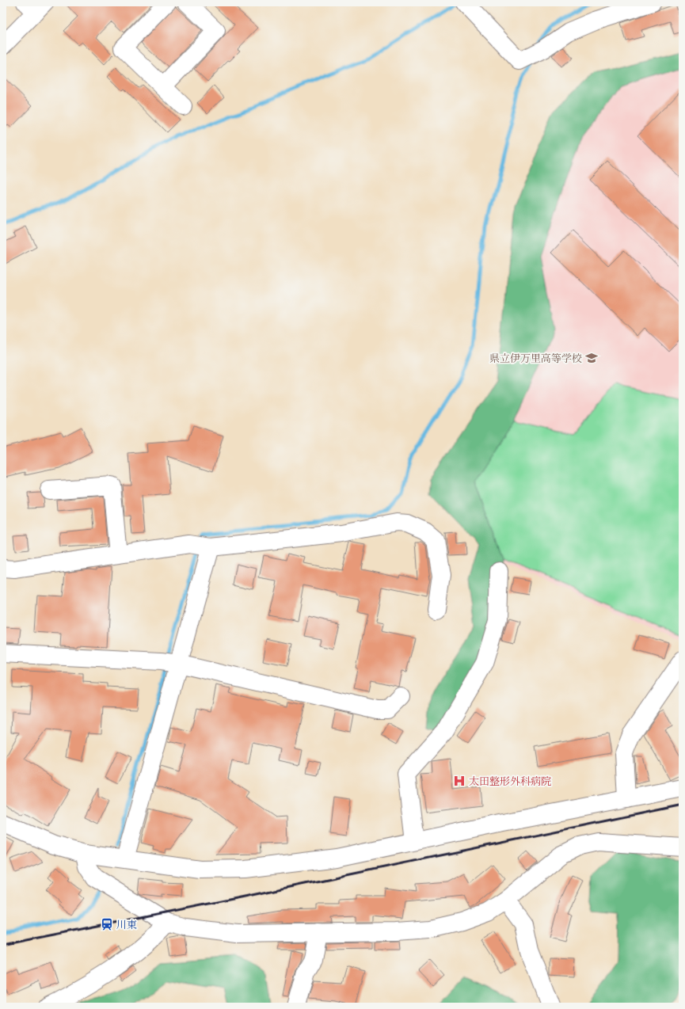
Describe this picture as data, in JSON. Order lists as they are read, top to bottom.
{
  "places": {
    "school or university": ["県立伊万里高等学校"],
    "hospital": ["太田整形外科病院"],
    "station": ["川東"]
  }
}
